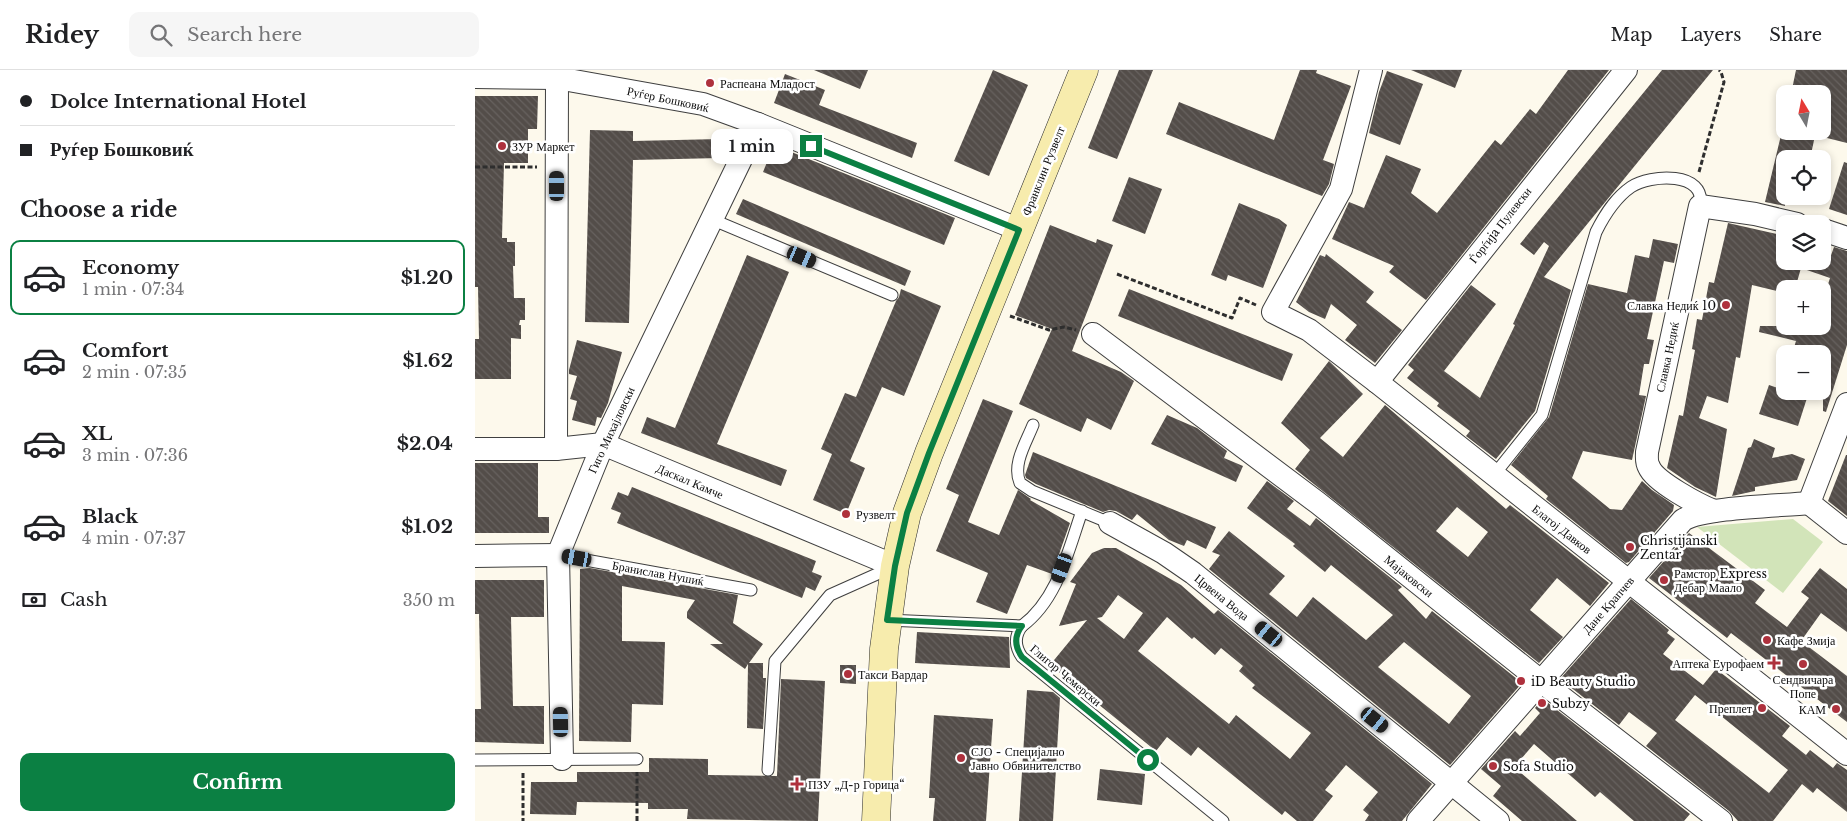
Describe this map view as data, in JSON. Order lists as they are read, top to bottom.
{
  "streets": {
    "street": [
      "Руѓер Бошковиќ",
      "Франклин Рузвелт",
      "Ѓорѓиja Пулевски",
      "Славка Недиќ",
      "Гиго Михајловски",
      "Даскал Камче",
      "Благој Давков",
      "Бранислав Нушиќ",
      "Мајаковски",
      "Црвена Вода",
      "Дане Крапчев"
    ],
    "lane": ["Глигор Чемерски"]
  },
  "crossings": [
    ["Руѓер Бошковиќ", "Франклин Рузвелт"],
    ["Руѓер Бошковиќ", "Гиго Михајловски"],
    ["Франклин Рузвелт", "Даскал Камче"],
    ["Ѓорѓиja Пулевски", "Благој Давков"],
    ["Славка Недиќ", "Дане Крапчев"],
    ["Гиго Михајловски", "Даскал Камче"],
    ["Гиго Михајловски", "Бранислав Нушиќ"],
    ["Благој Давков", "Дане Крапчев"],
    ["Мајаковски", "Дане Крапчев"],
    ["Црвена Вода", "Дане Крапчев"]
  ],
  "places": {
    "other": [
      "Распеана Младост",
      "ЗУР Маркет",
      "Славка Недиќ 10",
      "Рузвелт",
      "Christijanski Zentar",
      "Рамстор Express Дебар Маало",
      "Кафе Змија",
      "Сендвичара Попе",
      "Такси Вардар",
      "iD Beauty Studio",
      "Subzy",
      "Преплет",
      "КАМ",
      "СЈО - Специјално Јавно Обвинителство",
      "Sofa Studio"
    ],
    "health": ["Аптека Еурофаем", "ПЗУ „Д-р Горица“"]
  },
  "north": "top",
  "page": {
    "header": "Ridey",
    "search": "Search here",
    "nav": ["Map", "Layers", "Share"],
    "banner": ["Dolce International Hotel", "Руѓер Бошковиќ"],
    "map_buttons": ["+", "−"],
    "bubble": "1 min",
    "heading": "Choose a ride",
    "list": [
      {
        "name": "Economy",
        "note": "1 min · 07:34",
        "value": "$1.20"
      },
      {
        "name": "Comfort",
        "note": "2 min · 07:35",
        "value": "$1.62"
      },
      {
        "name": "XL",
        "note": "3 min · 07:36",
        "value": "$2.04"
      },
      {
        "name": "Black",
        "note": "4 min · 07:37",
        "value": "$1.02"
      }
    ],
    "pay": ["Cash", "350 m"],
    "buttons": "Confirm"
  }
}
